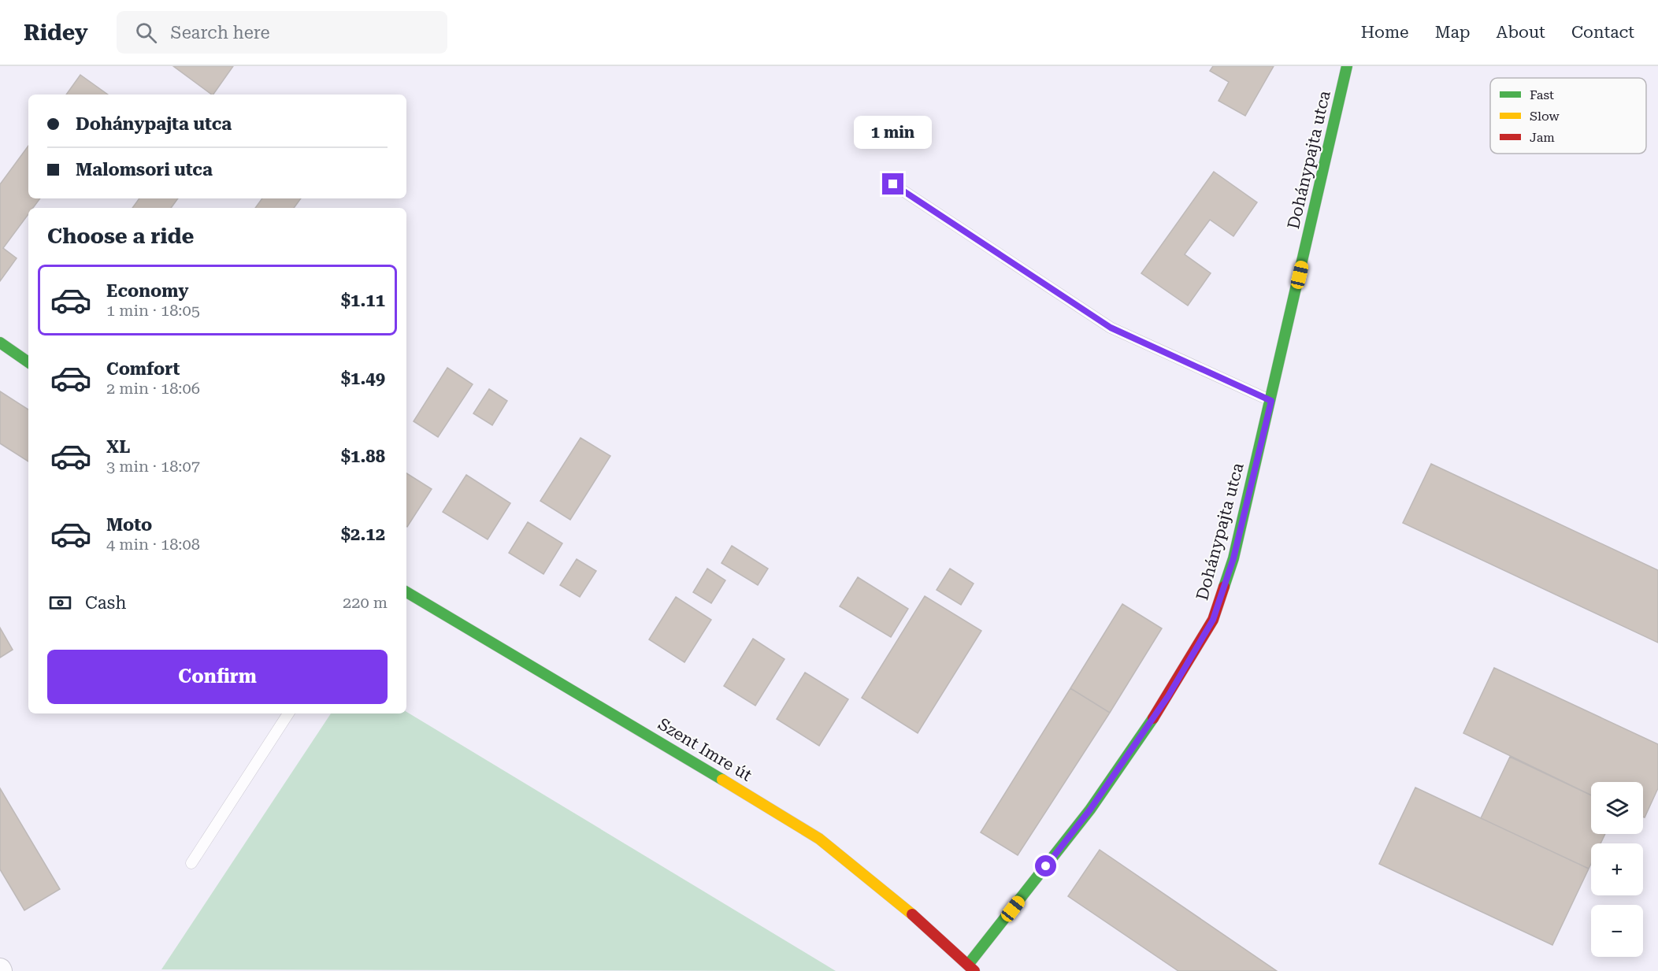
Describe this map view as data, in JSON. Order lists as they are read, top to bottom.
{
  "streets": {
    "street": ["Dohánypajta utca", "Szent Imre út"]
  },
  "crossings": [
    ["Dohánypajta utca", "Szent Imre út"]
  ],
  "legend": ["Fast", "Slow", "Jam"],
  "page": {
    "header": "Ridey",
    "search": "Search here",
    "nav": [
      "Home",
      "Map",
      "About",
      "Contact"
    ],
    "banner": ["Dohánypajta utca", "Malomsori utca"],
    "bubble": "1 min",
    "heading": "Choose a ride",
    "list": [
      {
        "name": "Economy",
        "note": "1 min · 18:05",
        "value": "$1.11"
      },
      {
        "name": "Comfort",
        "note": "2 min · 18:06",
        "value": "$1.49"
      },
      {
        "name": "XL",
        "note": "3 min · 18:07",
        "value": "$1.88"
      },
      {
        "name": "Moto",
        "note": "4 min · 18:08",
        "value": "$2.12"
      }
    ],
    "pay": ["Cash", "220 m"],
    "buttons": "Confirm",
    "map_buttons": ["+", "−"]
  }
}
